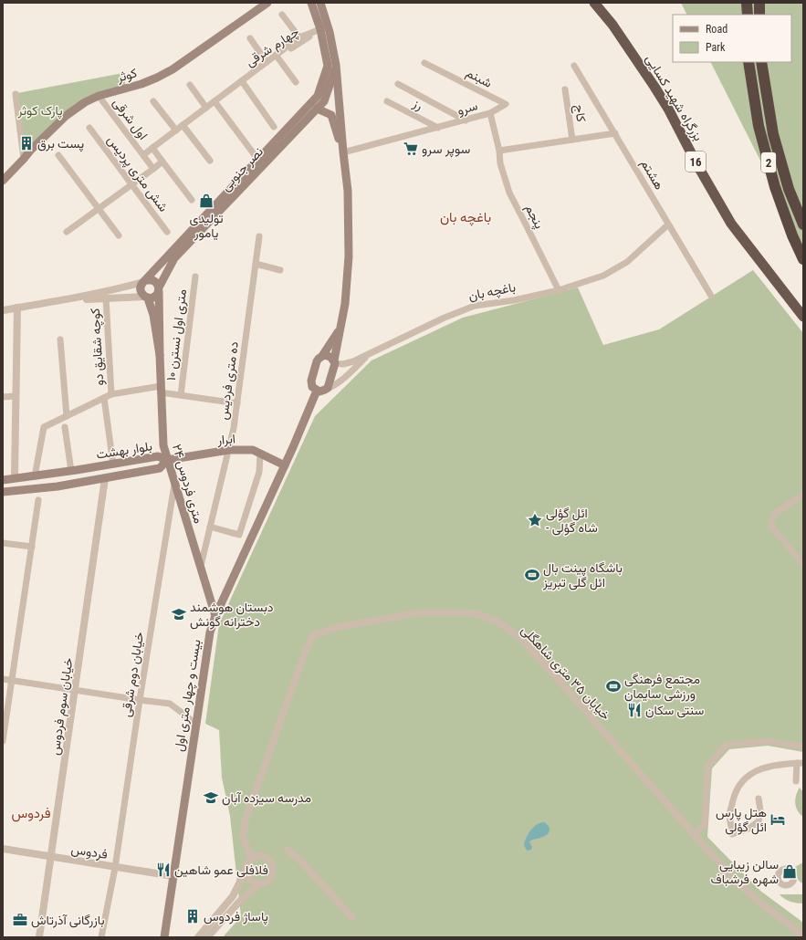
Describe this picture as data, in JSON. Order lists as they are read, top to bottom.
{
  "streets": {
    "highway": ["بزرگراه شهید کسایی", "16", "2"],
    "main road": [
      "کوثر",
      "نصر جنوبی",
      "ابرار",
      "بلوار بهشت",
      "۲۴ متری فردوس",
      "بیست و چهار متری اول"
    ],
    "street": [
      "چهارم شرقی",
      "شبنم",
      "رز",
      "سرو",
      "کاج",
      "اول شرقی",
      "شش متری پردیس",
      "هشتم",
      "پنجم",
      "باغچه بان",
      "۱۰ متری اول نسترن",
      "کوچه شقایق دو",
      "ده متری فردیس",
      "خیابان ۳۵ متری شاهگلی",
      "خیابان دوم شرقی",
      "خیابان سوم فردوس",
      "فردوس"
    ]
  },
  "crossings": [
    ["چهارم شرقی", "نصر جنوبی"],
    ["کوثر", "اول شرقی"],
    ["شبنم", "سرو"],
    ["رز", "سرو"],
    ["سرو", "پنجم"],
    ["نصر جنوبی", "۲۴ متری فردوس"],
    ["هشتم", "باغچه بان"],
    ["پنجم", "باغچه بان"],
    ["ده متری فردیس", "ابرار"],
    ["ده متری فردیس", "۲۴ متری فردوس"],
    ["ابرار", "بلوار بهشت"],
    ["ابرار", "۲۴ متری فردوس"],
    ["ابرار", "بیست و چهار متری اول"],
    ["بلوار بهشت", "۲۴ متری فردوس"],
    ["بلوار بهشت", "خیابان سوم فردوس"],
    ["۲۴ متری فردوس", "خیابان دوم شرقی"],
    ["۲۴ متری فردوس", "بیست و چهار متری اول"],
    ["خیابان دوم شرقی", "فردوس"],
    ["بیست و چهار متری اول", "فردوس"],
    ["خیابان سوم فردوس", "فردوس"]
  ],
  "districts": ["باغچه بان", "فردوس"],
  "parks": ["پارک کوثر"],
  "places": {
    "building": ["پست برق", "پاساژ فردوس"],
    "supermarket": ["سوپر سرو"],
    "shop": ["تولیدی یامور", "سالن زیبایی شهره فرشباف"],
    "place": ["ائل گؤلی - شاه گؤلی"],
    "sports": ["باشگاه پینت بال ائل گلی تبریز", "مجتمع فرهنگی ورزشی سایمان"],
    "school or university": ["دبستان هوشمند دخترانه گونش", "مدرسه سیزده آبان"],
    "restaurant": ["سنتی سکان", "فلافلی عمو شاهین"],
    "hotel": ["هتل پارس ائل گؤلی"],
    "office": ["بازرگانی آذرتاش"]
  },
  "legend": ["Road", "Park"]
}
